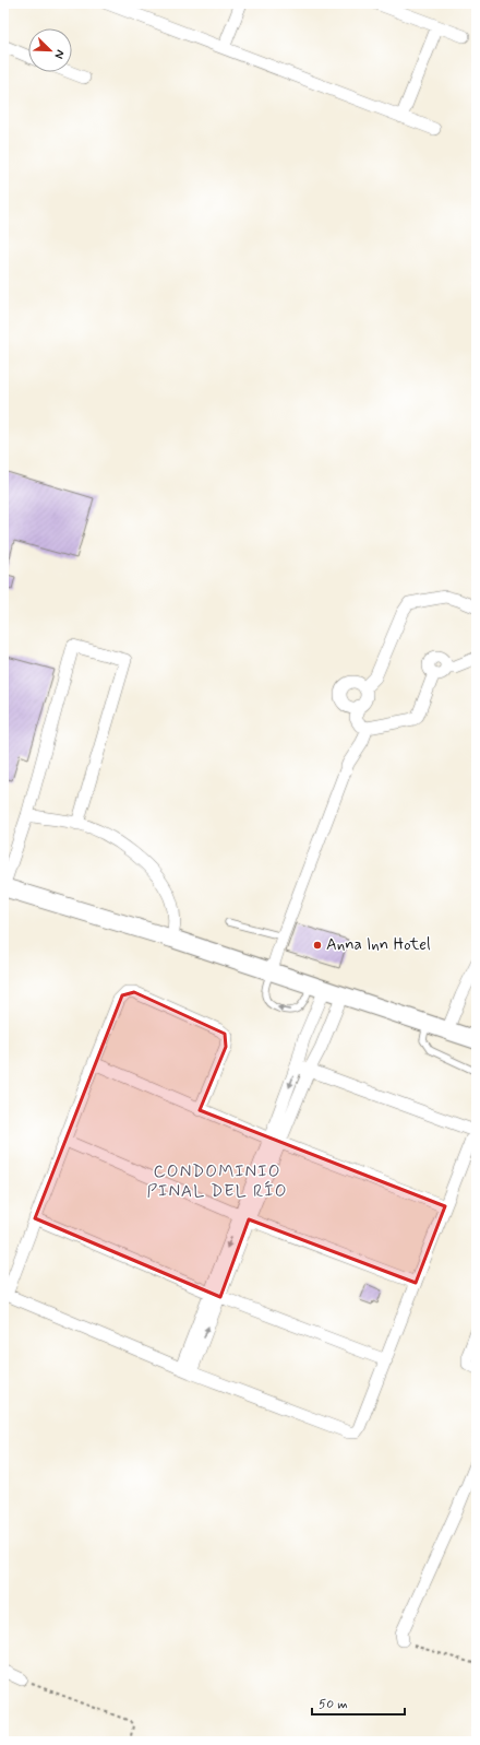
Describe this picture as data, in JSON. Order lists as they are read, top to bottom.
{
  "districts": ["CONDOMINIO PINAL DEL RÍO"],
  "places": ["Anna Inn Hotel"],
  "scale_bar": "50 m",
  "north": "bottom right"
}
